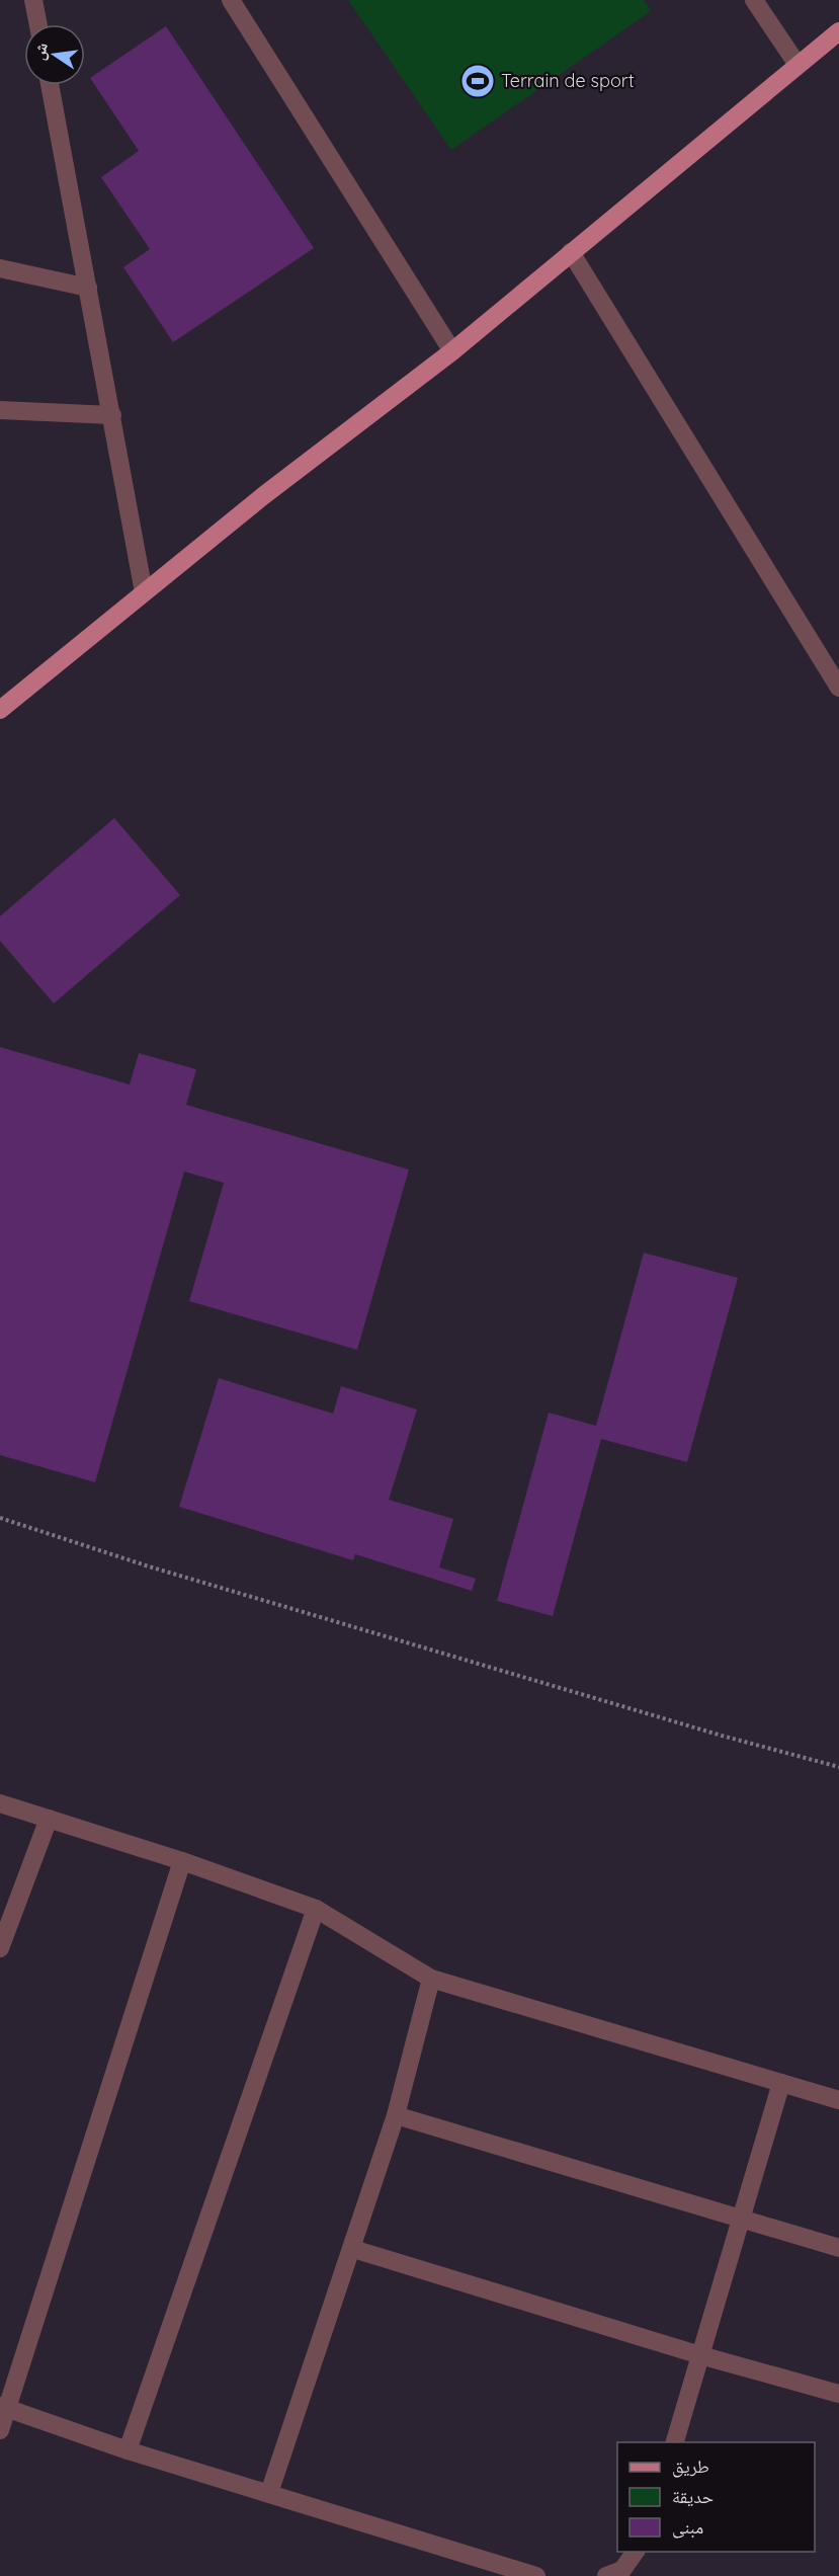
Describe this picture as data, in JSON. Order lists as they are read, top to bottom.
{
  "places": {
    "sports": ["Terrain de sport"]
  },
  "legend": ["طريق", "حديقة", "مبنى"],
  "north": "left"
}
